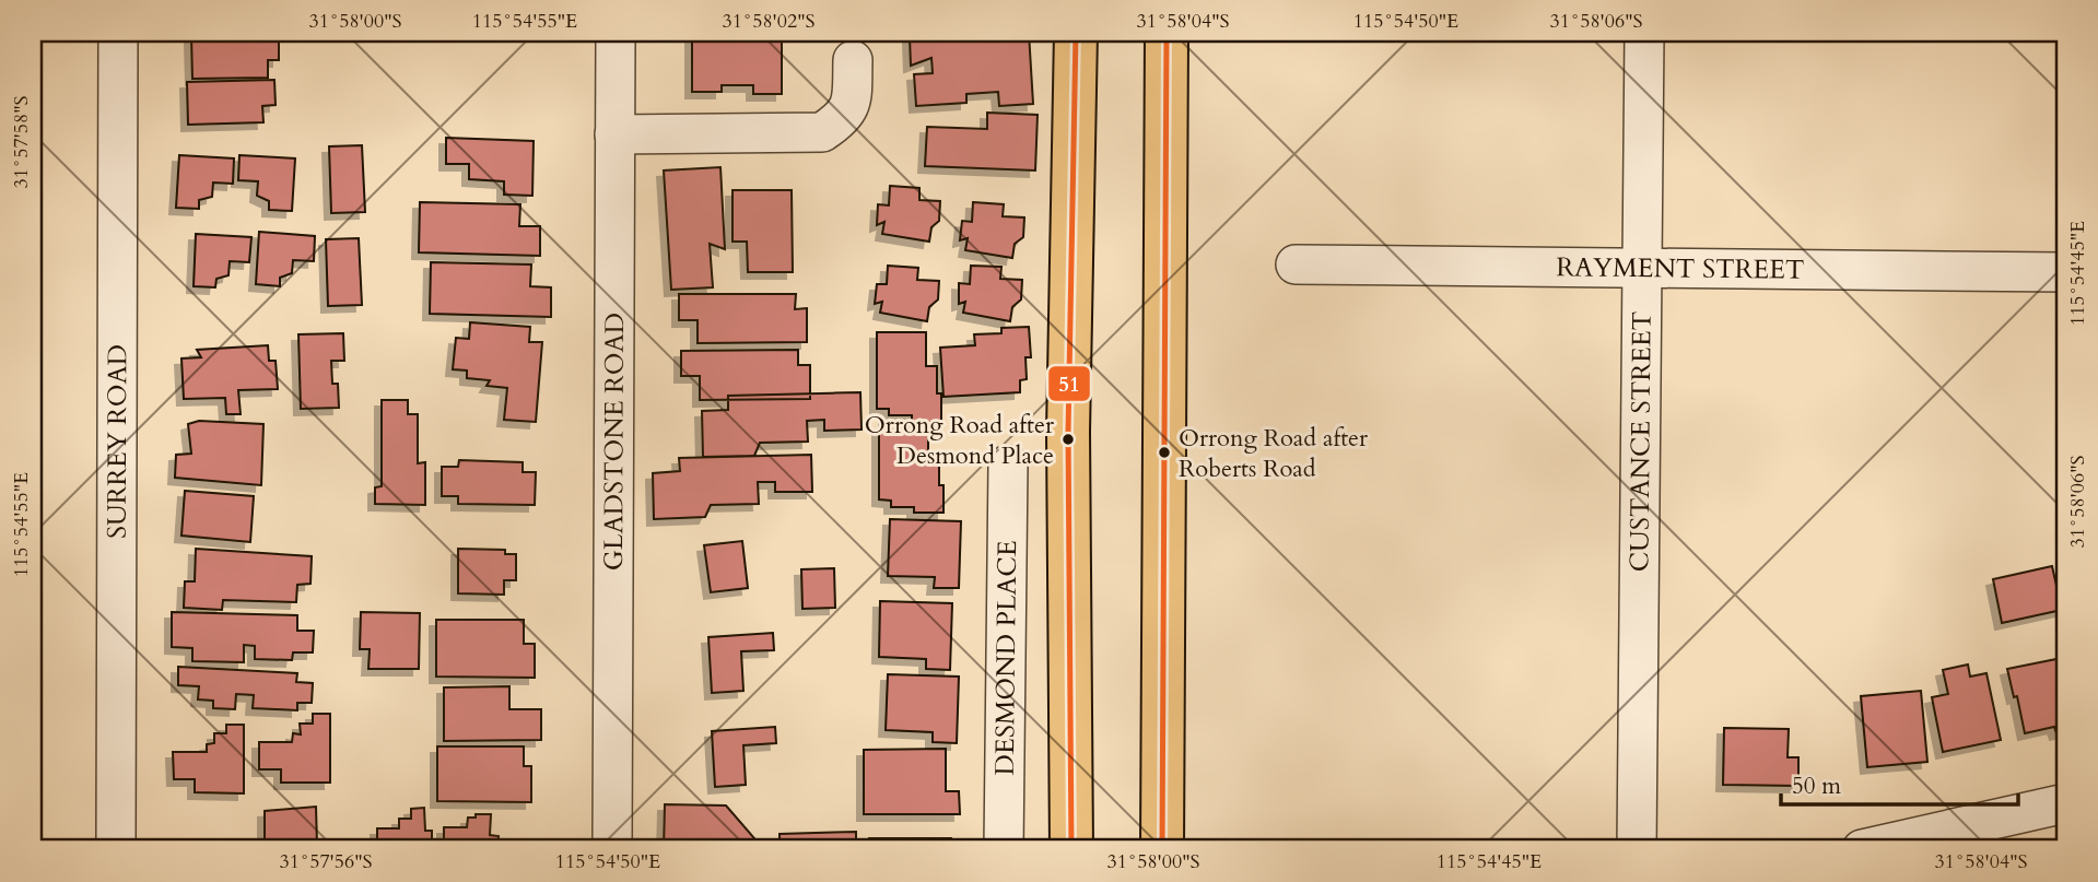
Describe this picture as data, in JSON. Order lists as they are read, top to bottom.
{
  "streets": {
    "street": [
      "RAYMENT STREET",
      "GLADSTONE ROAD",
      "CUSTANCE STREET",
      "SURREY ROAD",
      "DESMOND PLACE"
    ]
  },
  "crossings": [
    ["RAYMENT STREET", "CUSTANCE STREET"]
  ],
  "places": ["Orrong Road after Desmond Place", "Orrong Road after Roberts Road"],
  "lines": ["transit line 51"],
  "scale_bar": "50 m",
  "coordinates": [
    "31°58'00\"S",
    "115°54'55\"E",
    "31°58'02\"S",
    "31°58'04\"S",
    "115°54'50\"E",
    "31°58'06\"S",
    "31°57'58\"S",
    "115°54'45\"E",
    "31°57'56\"S"
  ]
}
